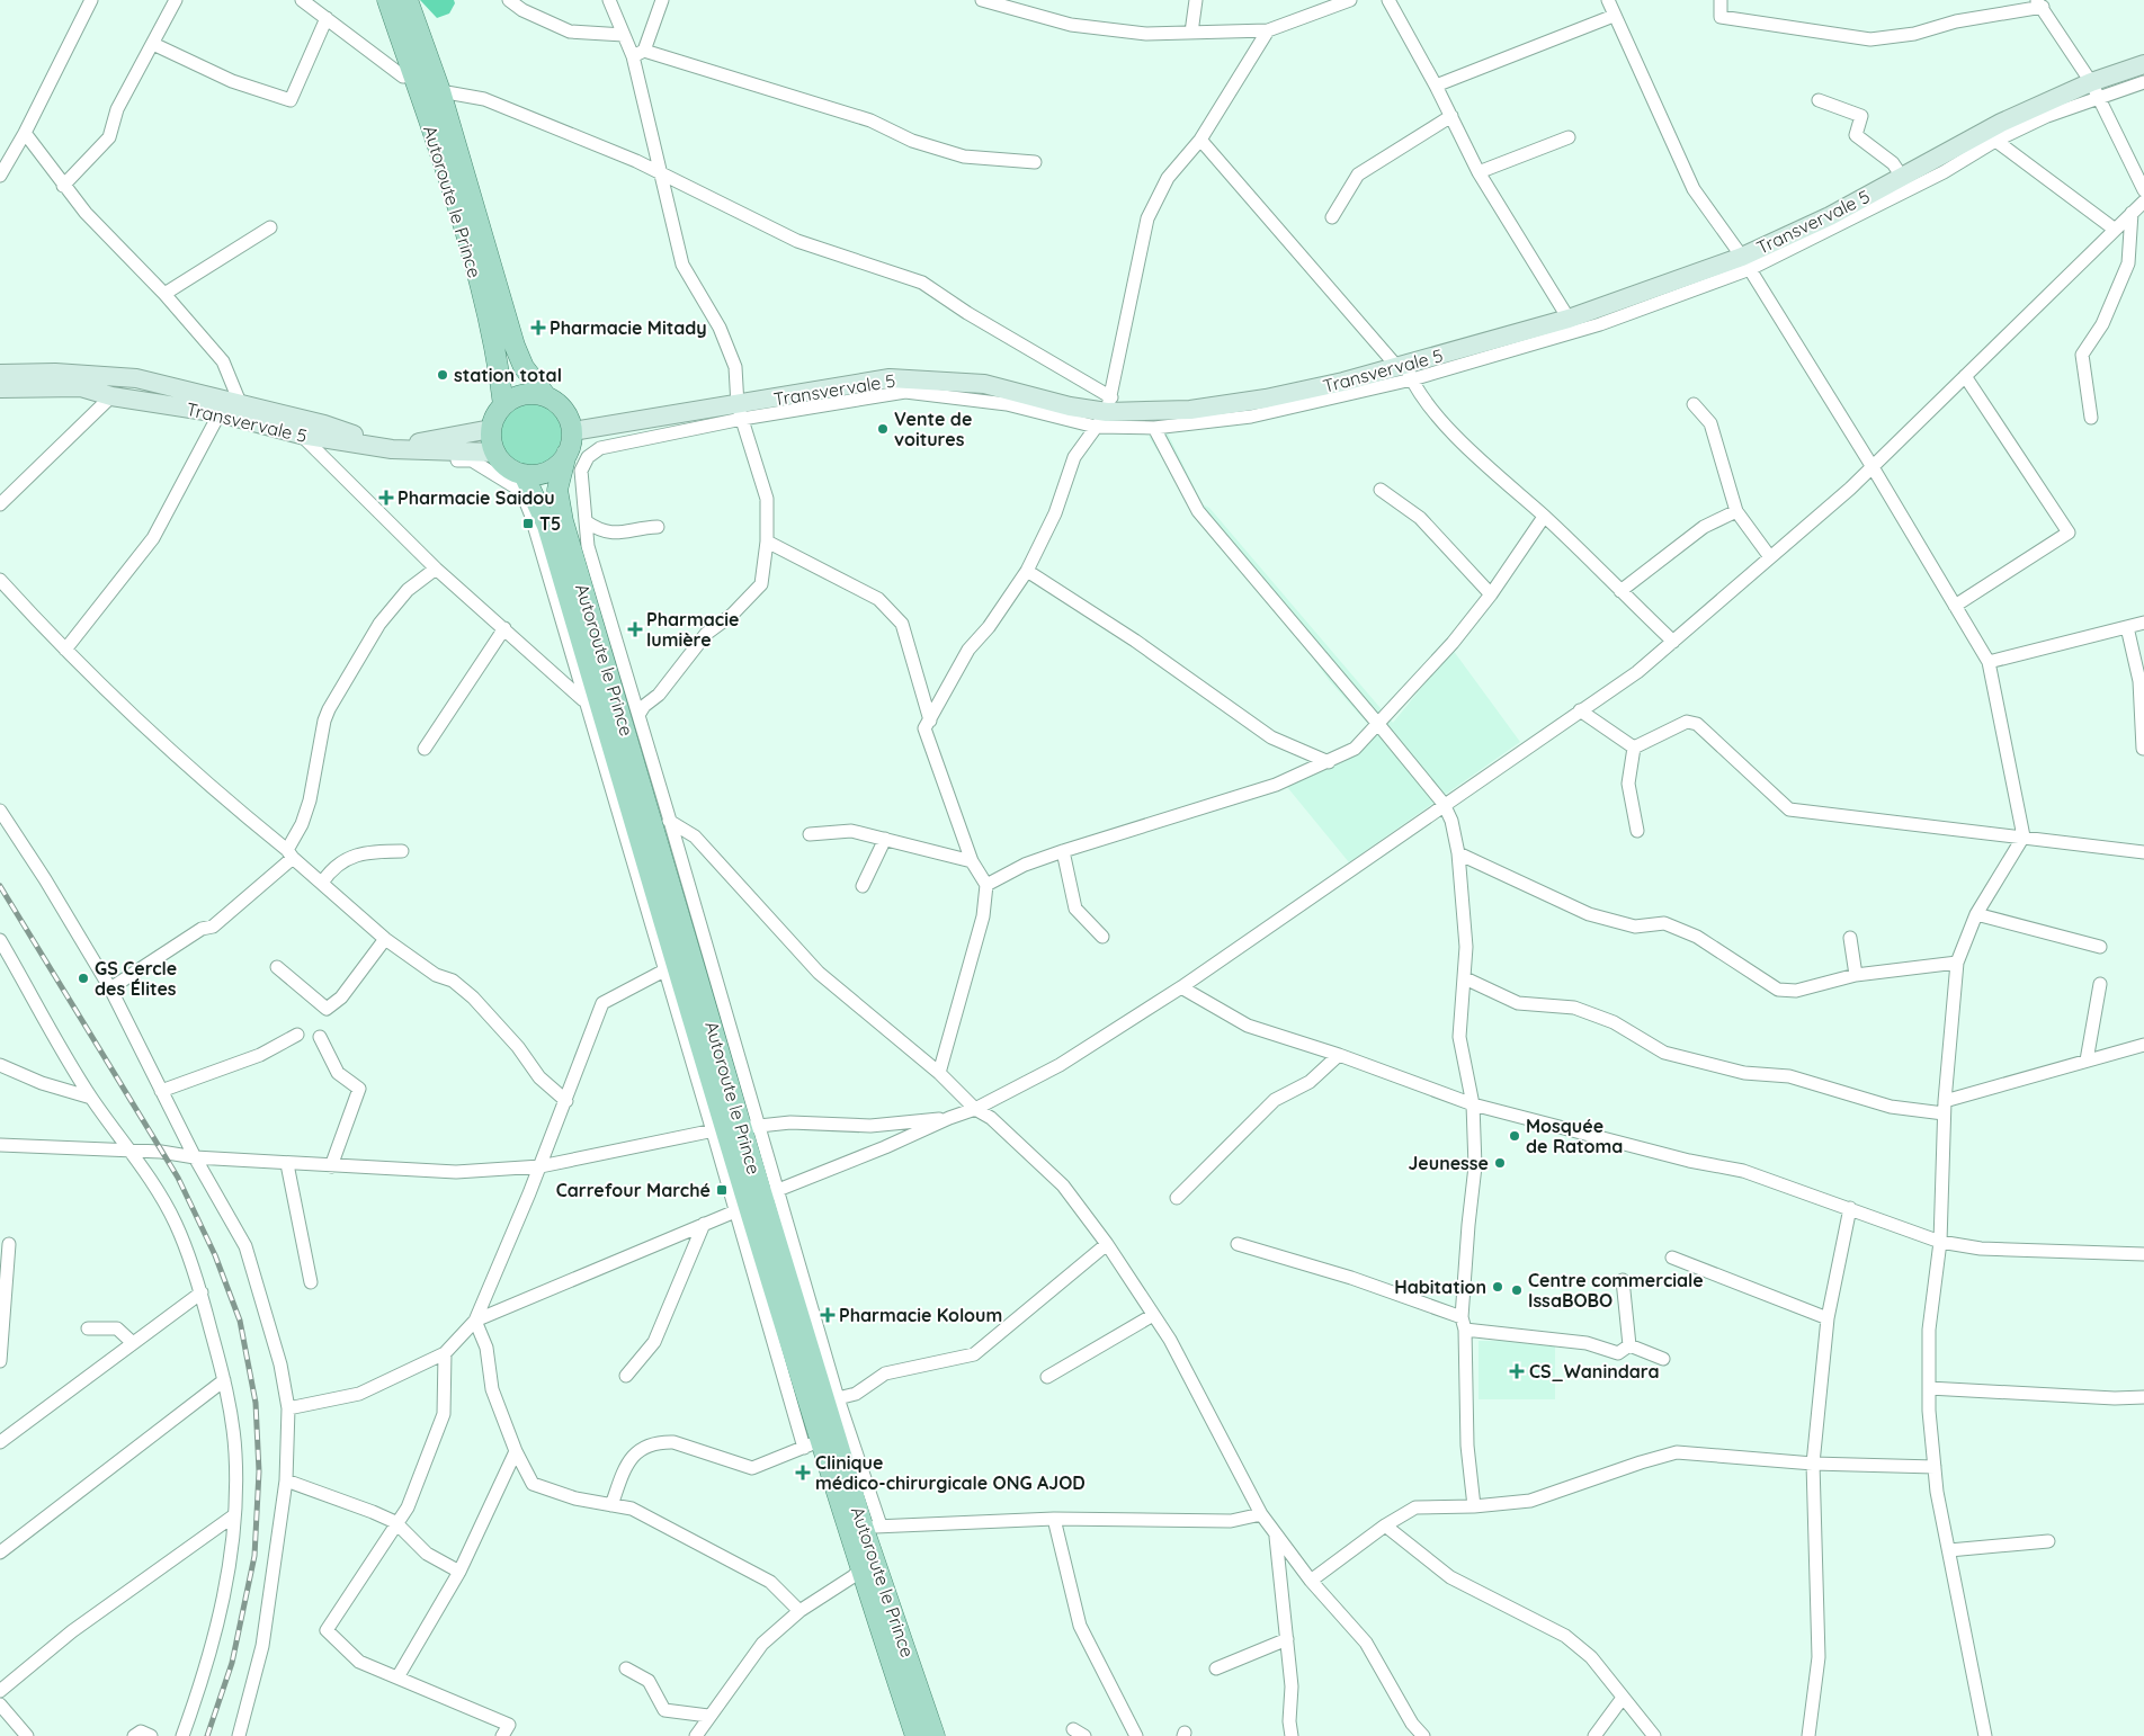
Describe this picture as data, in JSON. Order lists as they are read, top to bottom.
{
  "streets": {
    "main road": ["Autoroute le Prince", "Transvervale 5"]
  },
  "crossings": [
    ["Autoroute le Prince", "Transvervale 5"]
  ],
  "places": {
    "health": [
      "Pharmacie Mitady",
      "Pharmacie Saidou",
      "Pharmacie lumière",
      "Pharmacie Koloum",
      "CS_Wanindara",
      "Clinique médico-chirurgicale ONG AJOD"
    ],
    "other": [
      "station total",
      "Vente de voitures",
      "GS Cercle des Élites",
      "Mosquée de Ratoma",
      "Jeunesse",
      "Habitation",
      "Centre commerciale IssaBOBO"
    ],
    "transit": ["T5", "Carrefour Marché"]
  }
}
